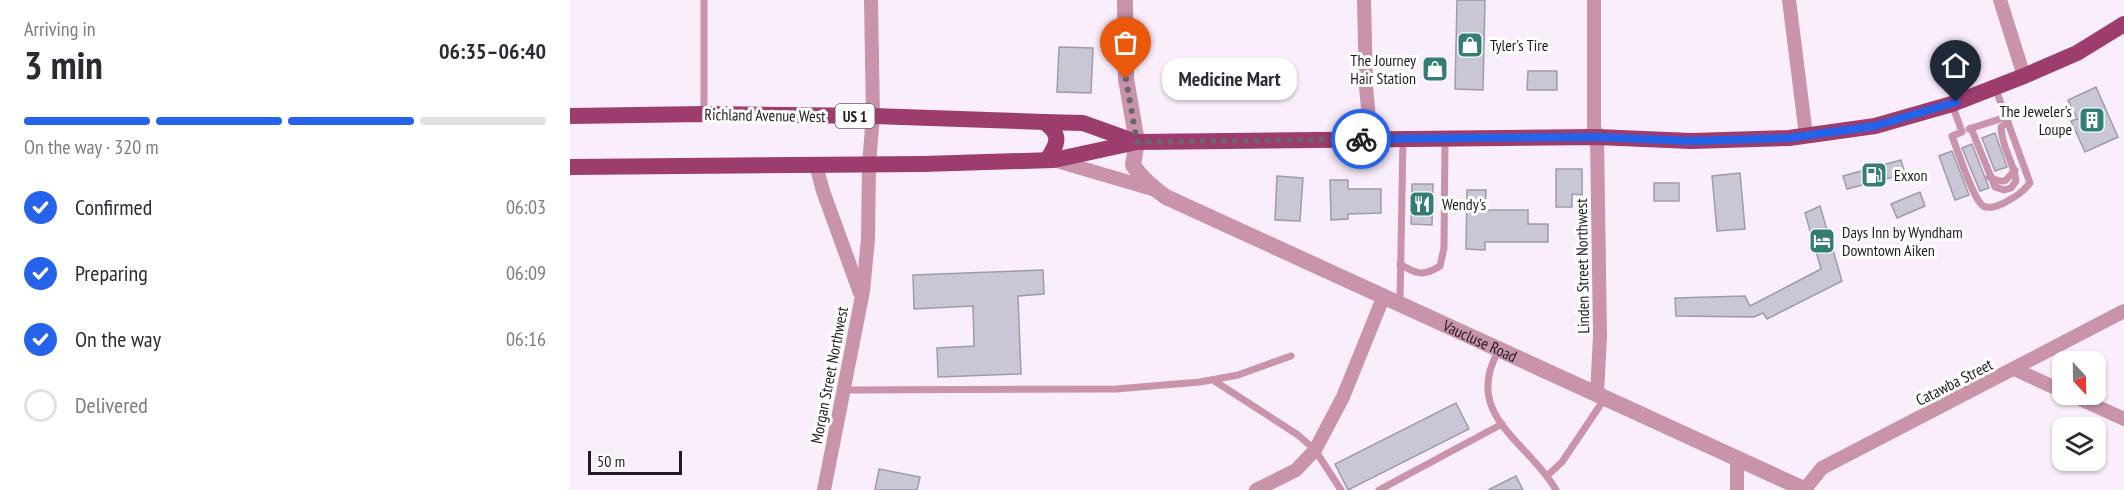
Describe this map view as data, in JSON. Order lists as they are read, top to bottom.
{
  "streets": {
    "main road": ["Richland Avenue West", "US 1"],
    "street": [
      "Linden Street Northwest",
      "Vaucluse Road",
      "Morgan Street Northwest",
      "Catawba Street"
    ]
  },
  "crossings": [
    ["Richland Avenue West", "Linden Street Northwest"],
    ["Richland Avenue West", "Vaucluse Road"],
    ["Richland Avenue West", "Morgan Street Northwest"],
    ["Linden Street Northwest", "Vaucluse Road"],
    ["Vaucluse Road", "Catawba Street"]
  ],
  "places": {
    "shop": ["Tyler's Tire", "The Journey Hair Station"],
    "other": ["Medicine Mart"],
    "building": ["The Jeweler's Loupe"],
    "fuel station": ["Exxon"],
    "restaurant": ["Wendy's"],
    "hotel": ["Days Inn by Wyndham Downtown Aiken"]
  },
  "scale_bar": "50 m",
  "north": "bottom",
  "page": {
    "heading": ["3 min", "Arriving in", "06:35–06:40"],
    "bubble": "Medicine Mart",
    "bar": "On the way · 320 m",
    "list": [
      ["Confirmed", "06:03"],
      ["Preparing", "06:09"],
      ["On the way", "06:16"],
      "Delivered"
    ],
    "scale": "50 m"
  }
}
